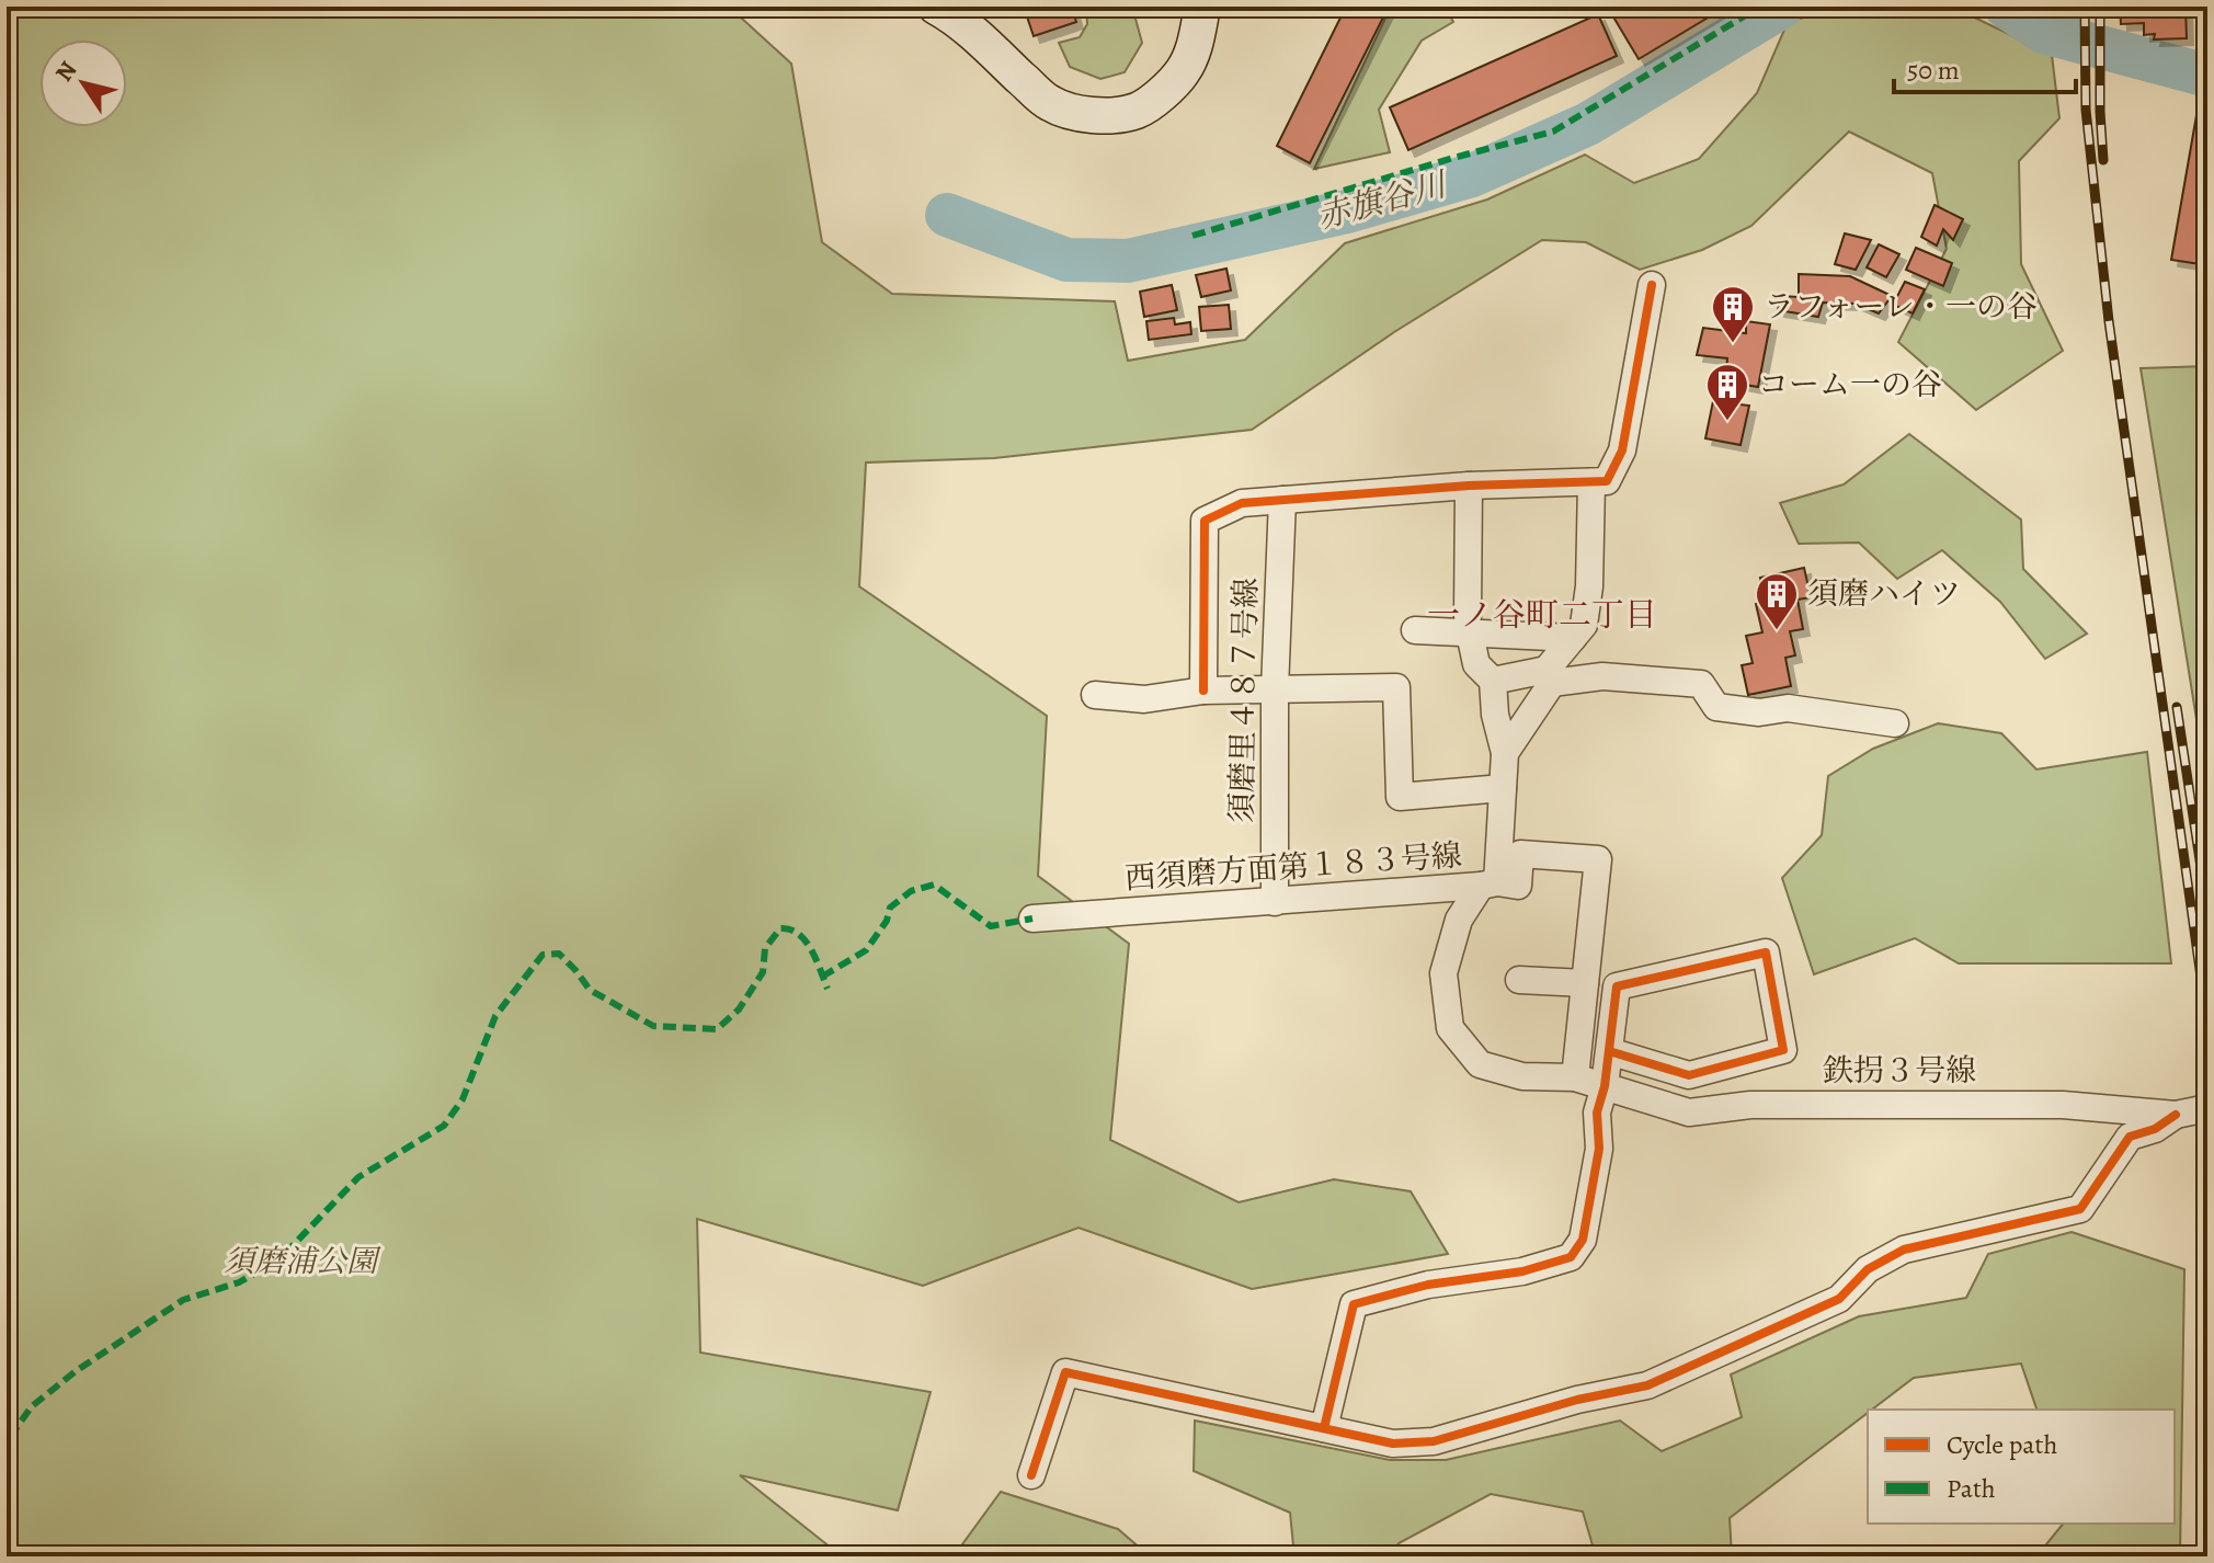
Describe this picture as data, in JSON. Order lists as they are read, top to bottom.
{
  "streets": {
    "street": ["須磨里４８７号線", "西須磨方面第１８３号線", "鉄拐３号線"]
  },
  "crossings": [
    ["須磨里４８７号線", "西須磨方面第１８３号線"],
    ["西須磨方面第１８３号線", "鉄拐３号線"]
  ],
  "districts": ["一ノ谷町二丁目"],
  "water": ["赤旗谷川"],
  "parks": ["須磨浦公園"],
  "places": {
    "building": ["ラフォーレ・一の谷", "コーム一の谷", "須磨ハイツ"]
  },
  "legend": ["Cycle path", "Path"],
  "scale_bar": "50 m",
  "north": "top left"
}
